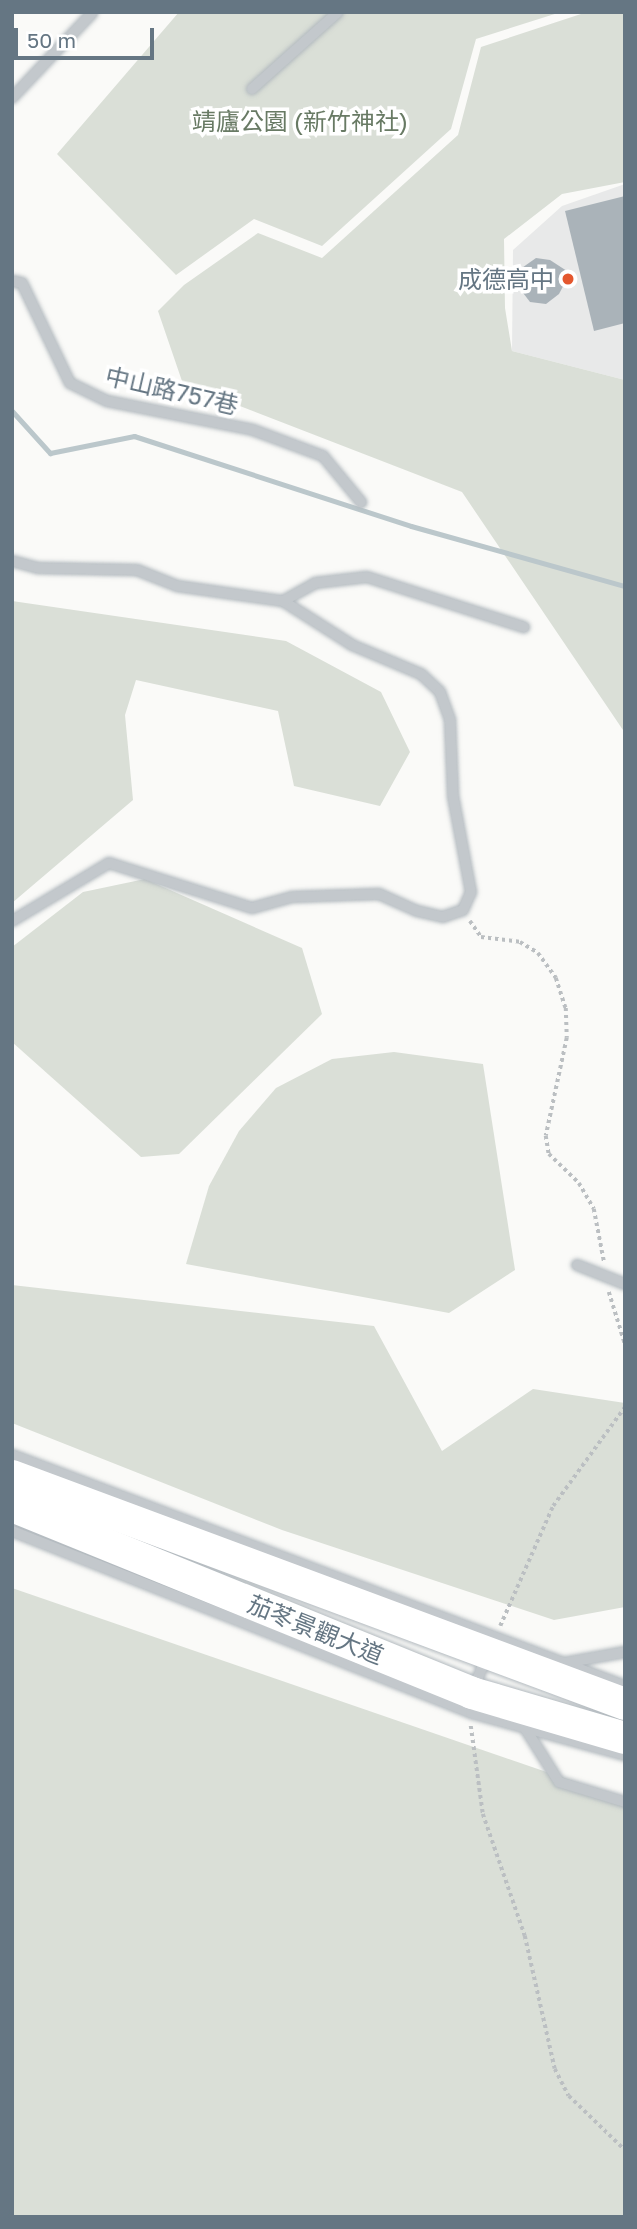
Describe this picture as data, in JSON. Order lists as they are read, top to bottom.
{
  "streets": {
    "street": ["茄苳景觀大道"],
    "lane": ["中山路757巷"]
  },
  "parks": ["靖廬公園 (新竹神社)"],
  "places": ["成德高中"],
  "scale_bar": "50 m"
}
